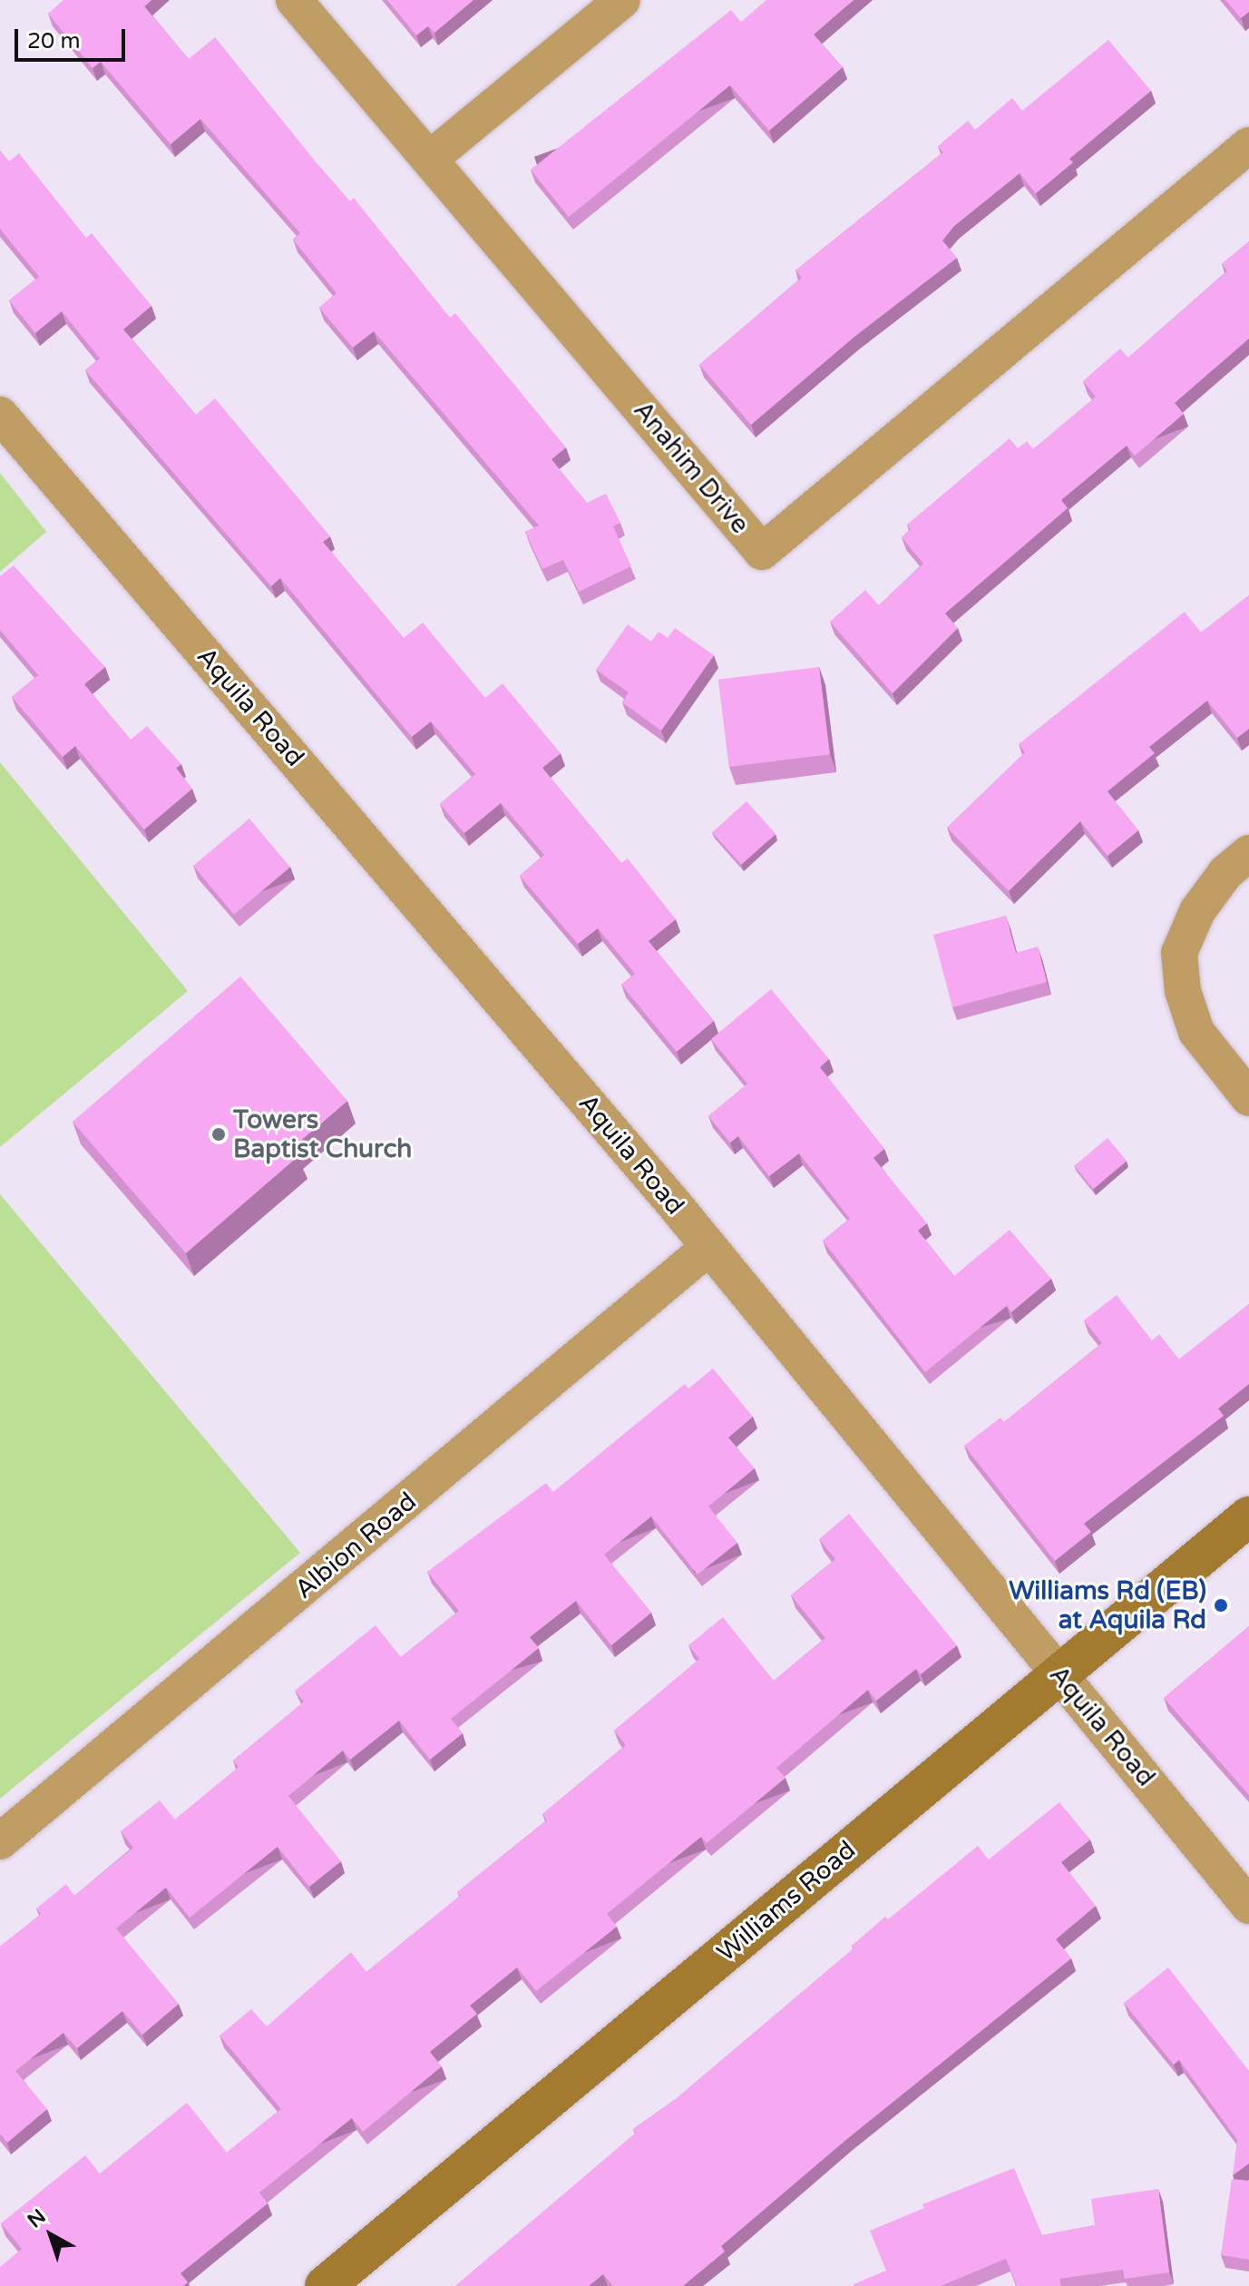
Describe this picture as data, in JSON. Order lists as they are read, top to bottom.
{
  "streets": {
    "street": [
      "Anahim Drive",
      "Aquila Road",
      "Albion Road",
      "Williams Road"
    ]
  },
  "crossings": [
    ["Aquila Road", "Albion Road"],
    ["Aquila Road", "Williams Road"]
  ],
  "places": ["Towers Baptist Church", "Williams Rd (EB) at Aquila Rd"],
  "scale_bar": "20 m",
  "north": "top left"
}
